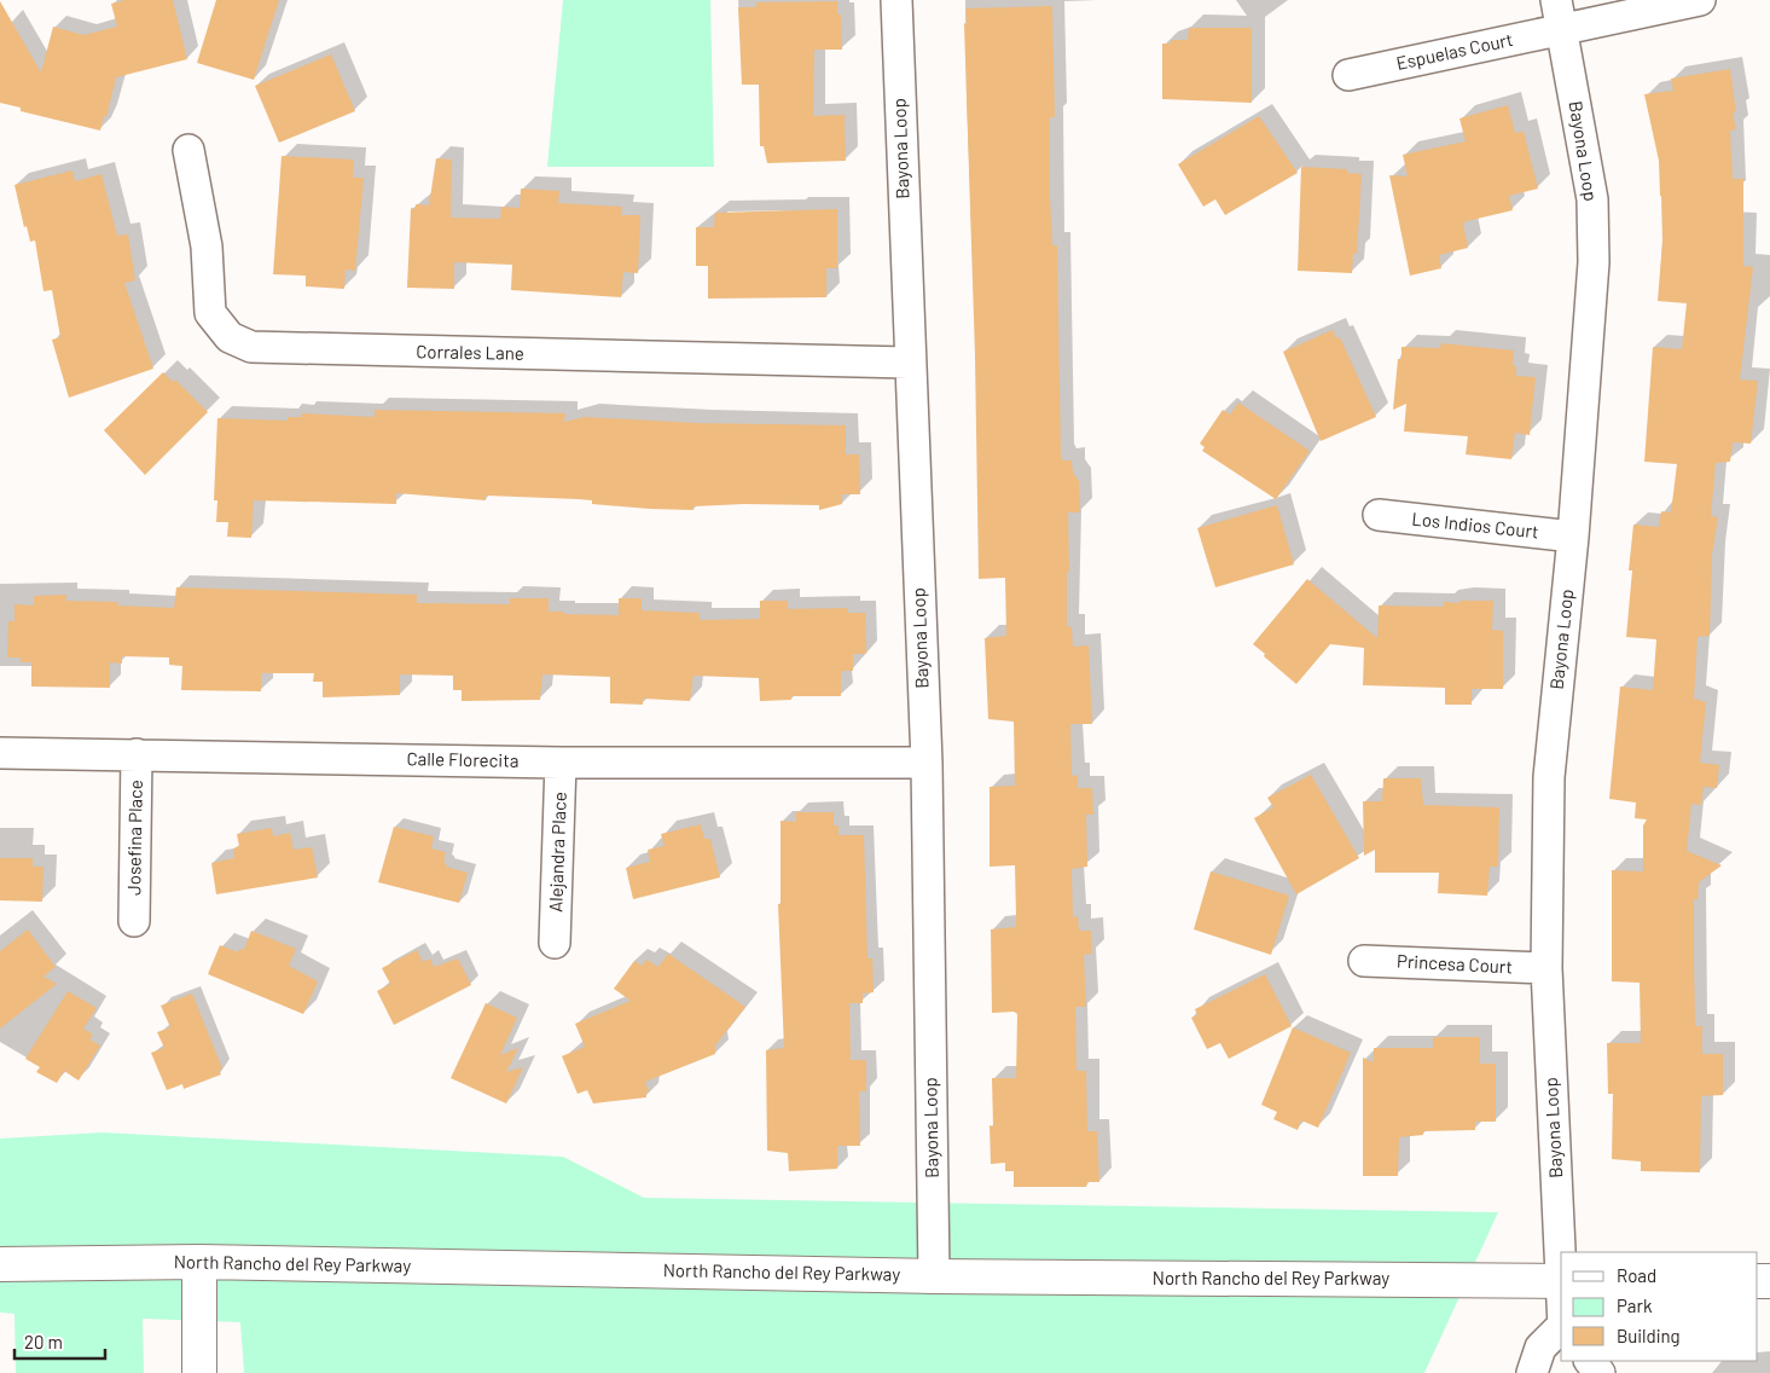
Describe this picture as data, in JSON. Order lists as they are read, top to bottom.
{
  "streets": {
    "street": [
      "Espuelas Court",
      "Bayona Loop",
      "Corrales Lane",
      "Los Indios Court",
      "Calle Florecita",
      "Josefina Place",
      "Alejandra Place",
      "Princesa Court",
      "North Rancho del Rey Parkway"
    ]
  },
  "crossings": [
    ["Espuelas Court", "Bayona Loop"],
    ["Bayona Loop", "Corrales Lane"],
    ["Bayona Loop", "Los Indios Court"],
    ["Bayona Loop", "Calle Florecita"],
    ["Bayona Loop", "Princesa Court"],
    ["Bayona Loop", "North Rancho del Rey Parkway"],
    ["Calle Florecita", "Josefina Place"],
    ["Calle Florecita", "Alejandra Place"]
  ],
  "legend": ["Road", "Park", "Building"],
  "scale_bar": "20 m"
}
